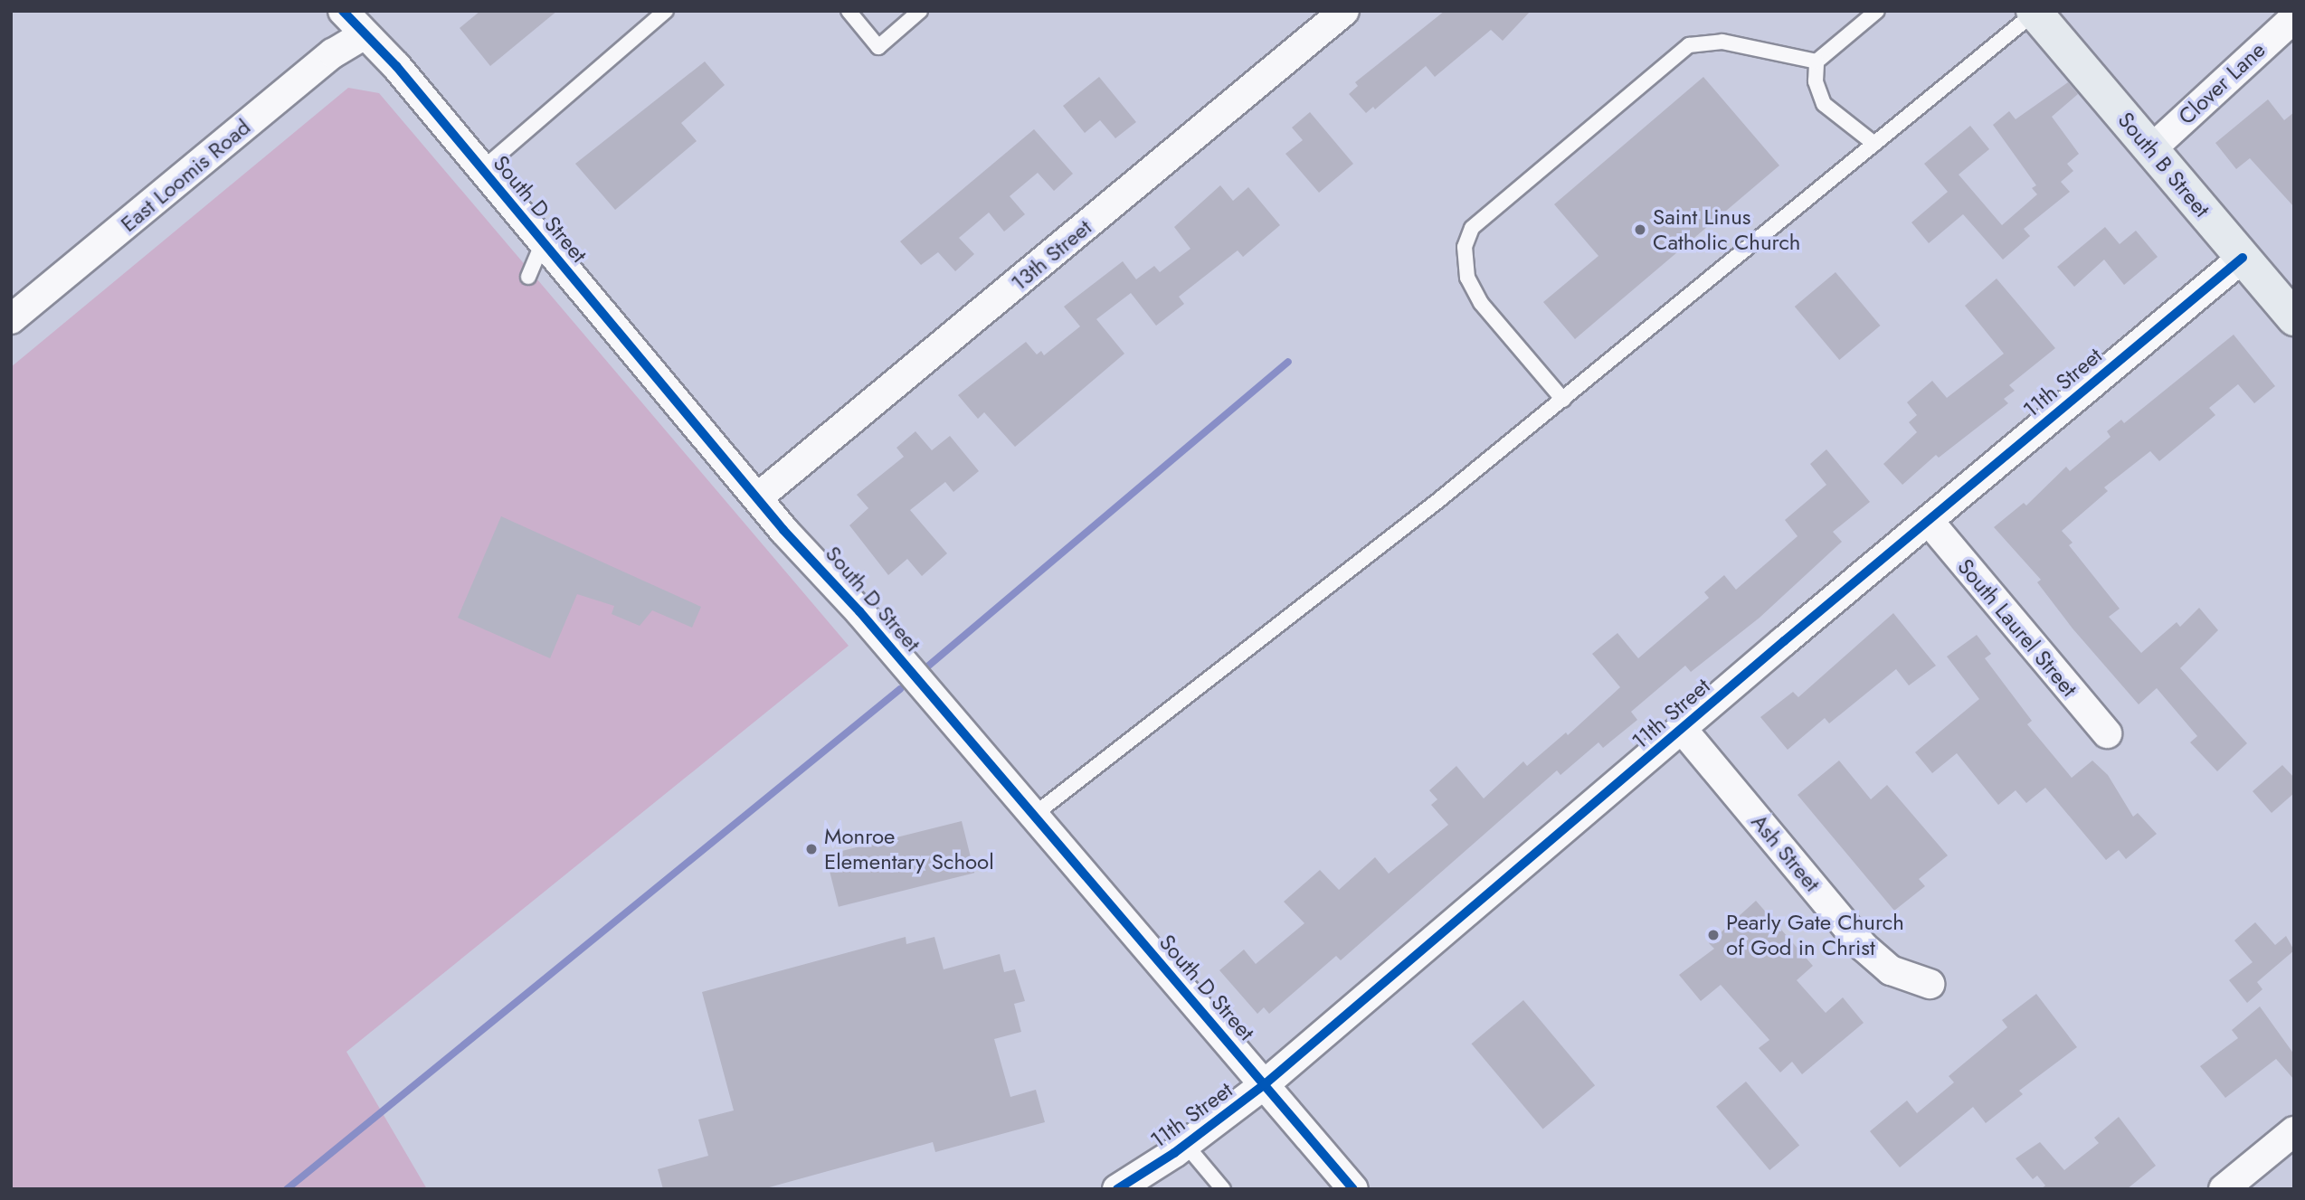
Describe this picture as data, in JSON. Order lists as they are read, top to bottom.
{
  "streets": {
    "street": [
      "Clover Lane",
      "South B Street",
      "East Loomis Road",
      "South D Street",
      "13th Street",
      "11th Street",
      "South Laurel Street",
      "Ash Street"
    ]
  },
  "crossings": [
    ["Clover Lane", "South B Street"],
    ["South B Street", "11th Street"],
    ["East Loomis Road", "South D Street"],
    ["South D Street", "13th Street"],
    ["South D Street", "11th Street"],
    ["11th Street", "South Laurel Street"],
    ["11th Street", "Ash Street"]
  ],
  "places": ["Saint Linus Catholic Church", "Monroe Elementary School", "Pearly Gate Church of God in Christ"]
}
